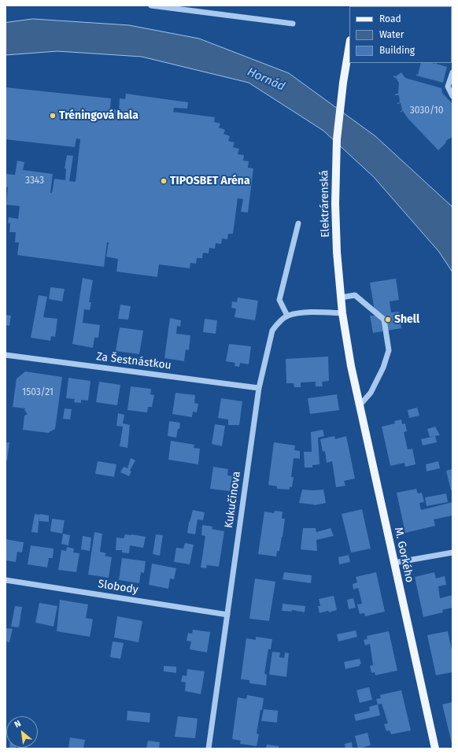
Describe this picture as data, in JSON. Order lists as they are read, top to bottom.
{
  "streets": {
    "main road": ["Elektrárenská", "M. Gorkého"],
    "street": ["Za Šestnástkou", "Kukučínova", "Slobody"]
  },
  "crossings": [
    ["Elektrárenská", "M. Gorkého"],
    ["Za Šestnástkou", "Kukučínova"],
    ["Kukučínova", "Slobody"]
  ],
  "water": ["Hornád"],
  "places": ["Tréningová hala", "TIPOSBET Aréna", "Shell"],
  "house_numbers": ["3030/10", "3343", "1503/21"],
  "legend": ["Road", "Water", "Building"],
  "north": "top left"
}
